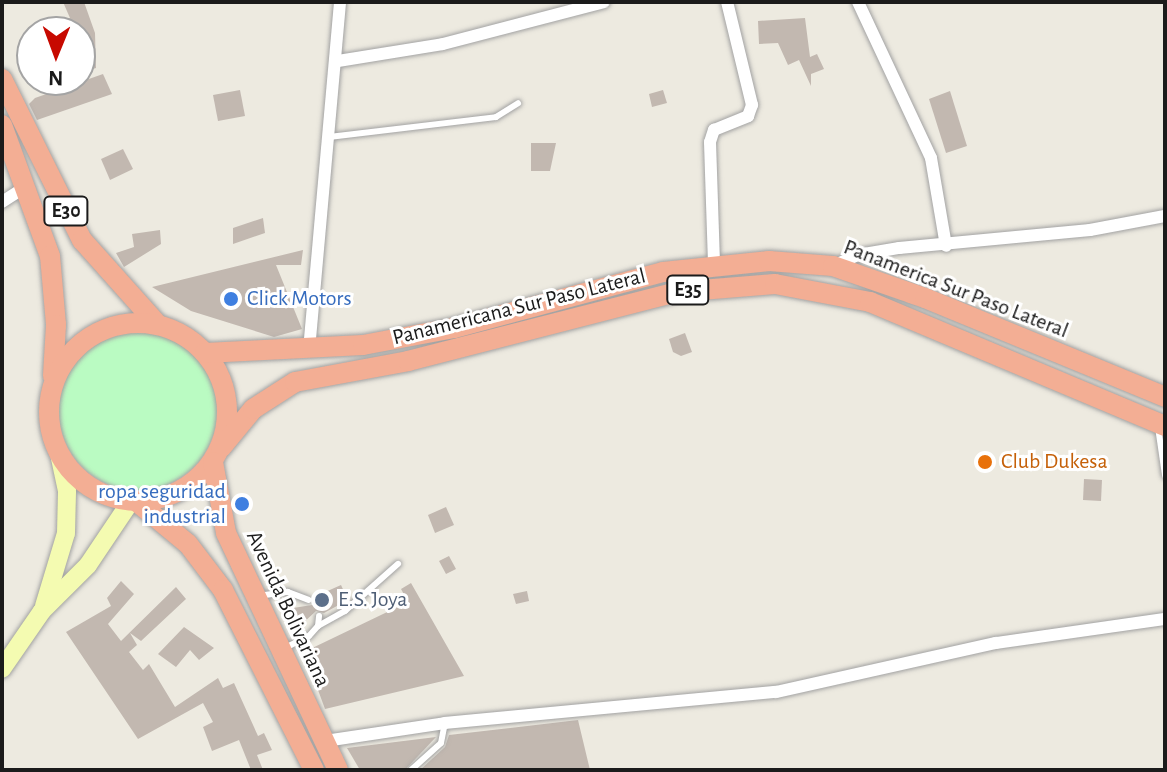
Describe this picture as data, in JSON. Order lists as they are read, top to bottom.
{
  "streets": {
    "highway": [
      "E30",
      "Panamerica Sur Paso Lateral",
      "E35",
      "Panamericana Sur Paso Lateral",
      "Avenida Bolivariana"
    ]
  },
  "crossings": [
    ["E30", "Panamerica Sur Paso Lateral"],
    ["E30", "E35"],
    ["E30", "Panamericana Sur Paso Lateral"],
    ["E30", "Avenida Bolivariana"],
    ["Panamerica Sur Paso Lateral", "E35"],
    ["Panamerica Sur Paso Lateral", "Panamericana Sur Paso Lateral"],
    ["Panamerica Sur Paso Lateral", "Avenida Bolivariana"],
    ["E35", "Panamericana Sur Paso Lateral"],
    ["E35", "Avenida Bolivariana"],
    ["Panamericana Sur Paso Lateral", "Avenida Bolivariana"]
  ],
  "places": [
    "Click Motors",
    "Club Dukesa",
    "ropa seguridad industrial",
    "E.S. Joya"
  ],
  "north": "bottom"
}
